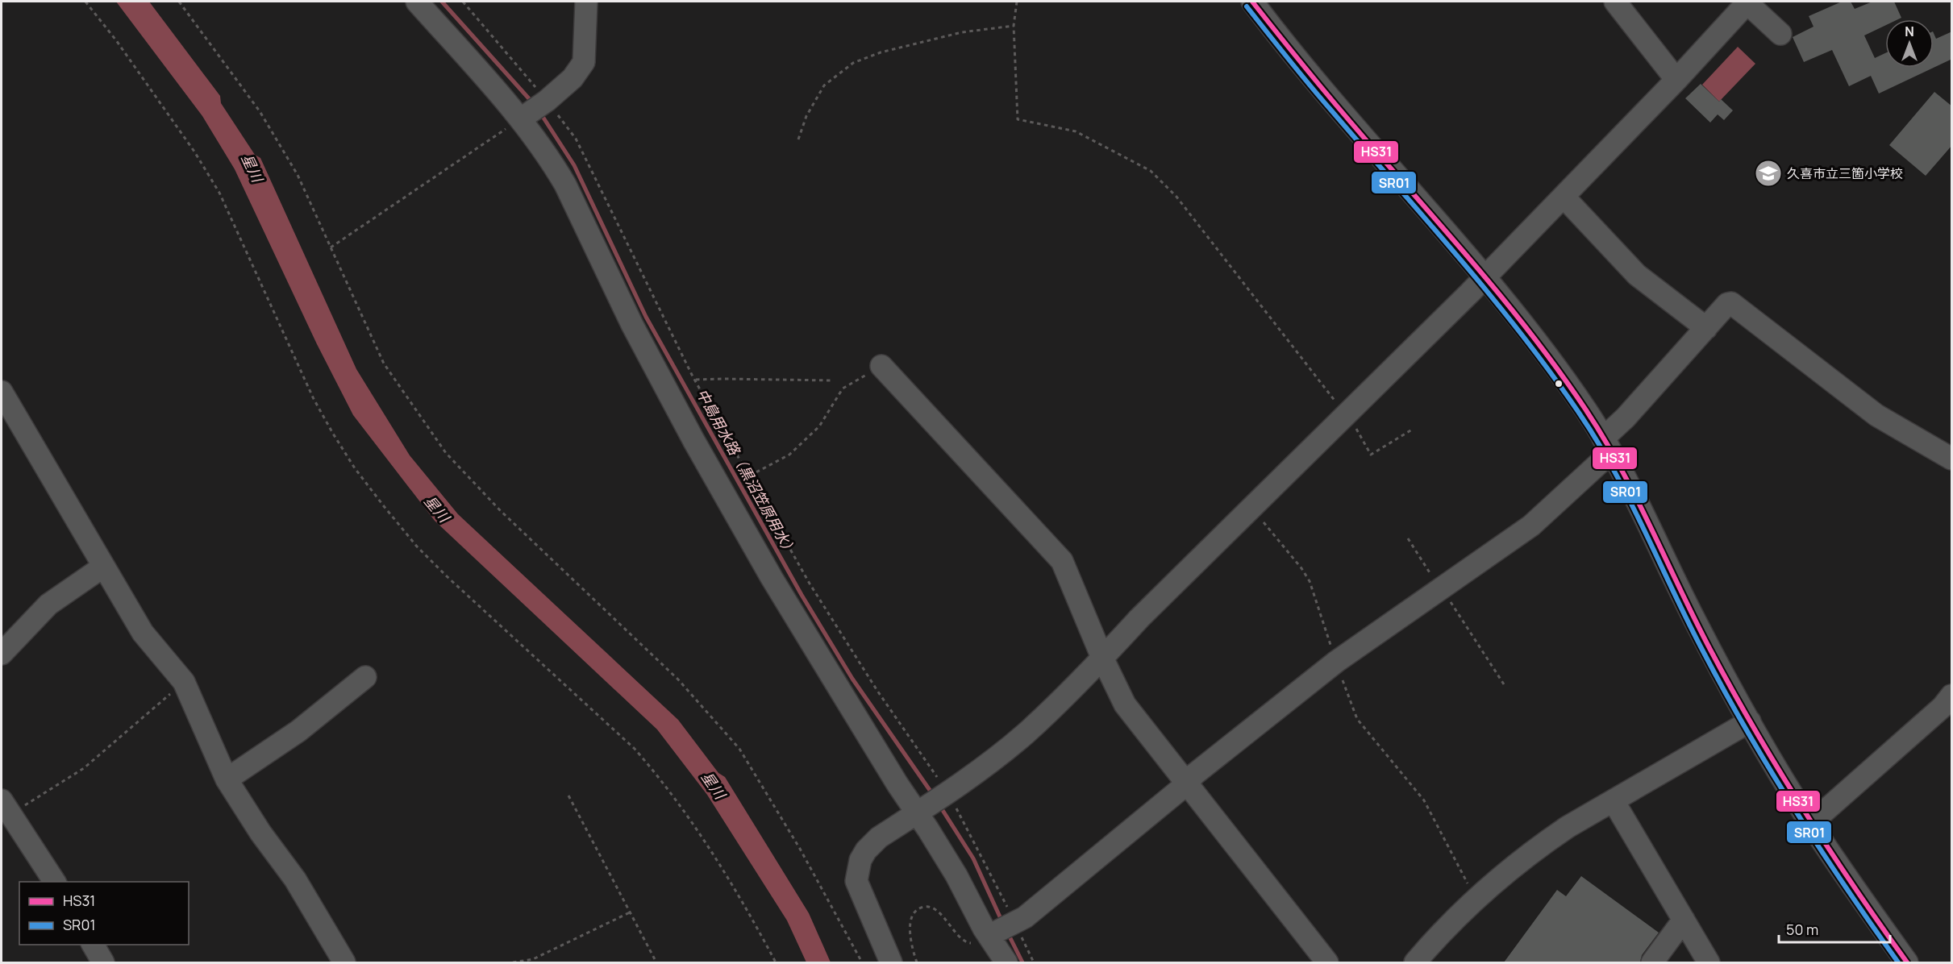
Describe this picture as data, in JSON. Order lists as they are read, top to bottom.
{
  "water": ["星川", "中島用水路（黒沼笠原用水）"],
  "places": {
    "school or university": ["久喜市立三箇小学校"]
  },
  "lines": ["transit line HS31", "transit line SR01"],
  "legend": ["HS31", "SR01"],
  "scale_bar": "50 m",
  "north": "top"
}
